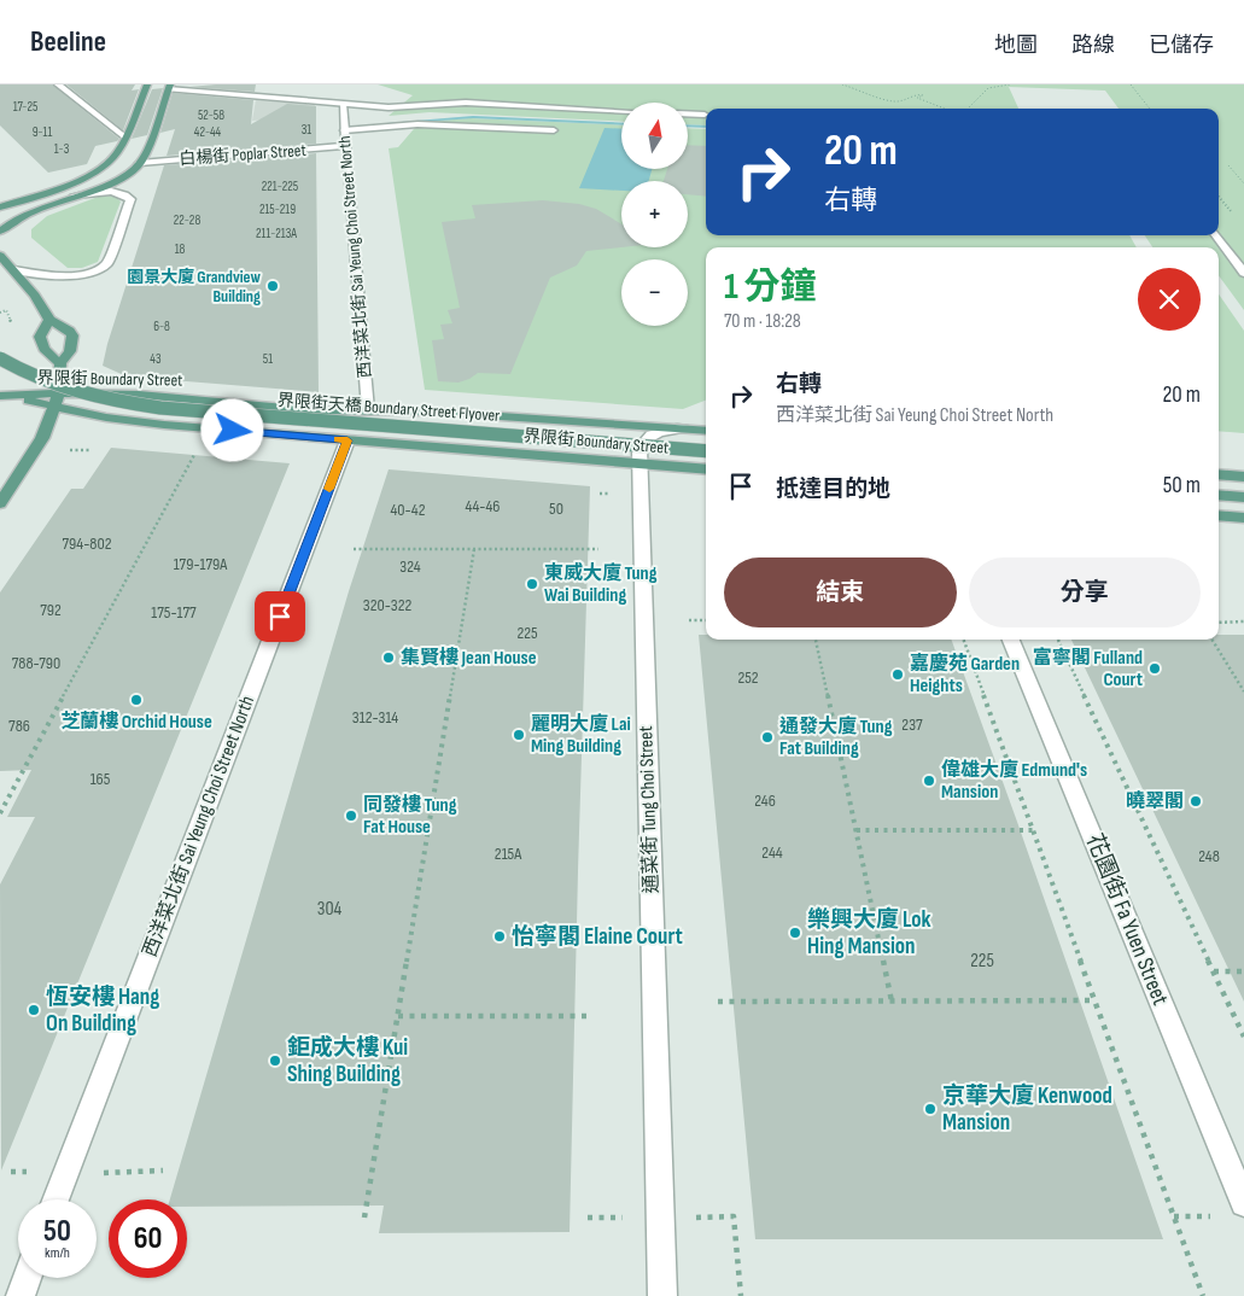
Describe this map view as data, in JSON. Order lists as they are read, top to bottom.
{
  "streets": {
    "main road": ["界限街 Boundary Street", "界限街天橋 Boundary Street Flyover"],
    "street": [
      "白楊街 Poplar Street",
      "西洋菜北街 Sai Yeung Choi Street North",
      "通菜街 Tung Choi Street",
      "花園街 Fa Yuen Street"
    ]
  },
  "crossings": [
    ["白楊街 Poplar Street", "西洋菜北街 Sai Yeung Choi Street North"],
    ["西洋菜北街 Sai Yeung Choi Street North", "界限街 Boundary Street"],
    ["界限街 Boundary Street", "通菜街 Tung Choi Street"]
  ],
  "places": [
    "園景大廈 Grandview Building",
    "東威大廈 Tung Wai Building",
    "集賢樓 Jean House",
    "富寧閣 Fulland Court",
    "嘉慶苑 Garden Heights",
    "芝蘭樓 Orchid House",
    "麗明大廈 Lai Ming Building",
    "通發大廈 Tung Fat Building",
    "偉雄大廈 Edmund's Mansion",
    "曉翠閣",
    "同發樓 Tung Fat House",
    "樂興大廈 Lok Hing Mansion",
    "怡寧閣 Elaine Court",
    "恆安樓 Hang On Building",
    "鉅成大樓 Kui Shing Building",
    "京華大廈 Kenwood Mansion"
  ],
  "house_numbers": [
    "17-25",
    "52-58",
    "31",
    "9-11",
    "42-44",
    "1-3",
    "221-225",
    "215-219",
    "22-28",
    "211-213A",
    "18",
    "6-8",
    "43",
    "51",
    "44-46",
    "50",
    "40-42",
    "794-802",
    "179-179A",
    "324",
    "320-322",
    "792",
    "175-177",
    "225",
    "788-790",
    "252",
    "312-314",
    "237",
    "786",
    "165",
    "246",
    "244",
    "215A",
    "248",
    "304",
    "225"
  ],
  "north": "top",
  "page": {
    "header": "Beeline",
    "nav": ["地圖", "路線", "已儲存"],
    "map_buttons": ["+", "−"],
    "turn": ["20 m", "右轉"],
    "heading": ["1 分鐘", "70 m · 18:28"],
    "list": [
      {
        "name": "右轉",
        "note": "西洋菜北街 Sai Yeung Choi Street North",
        "value": "20 m"
      },
      {
        "name": "抵達目的地",
        "value": "50 m"
      }
    ],
    "buttons": ["結束", "分享"],
    "speed": "50 km/h",
    "limit": "60"
  }
}
